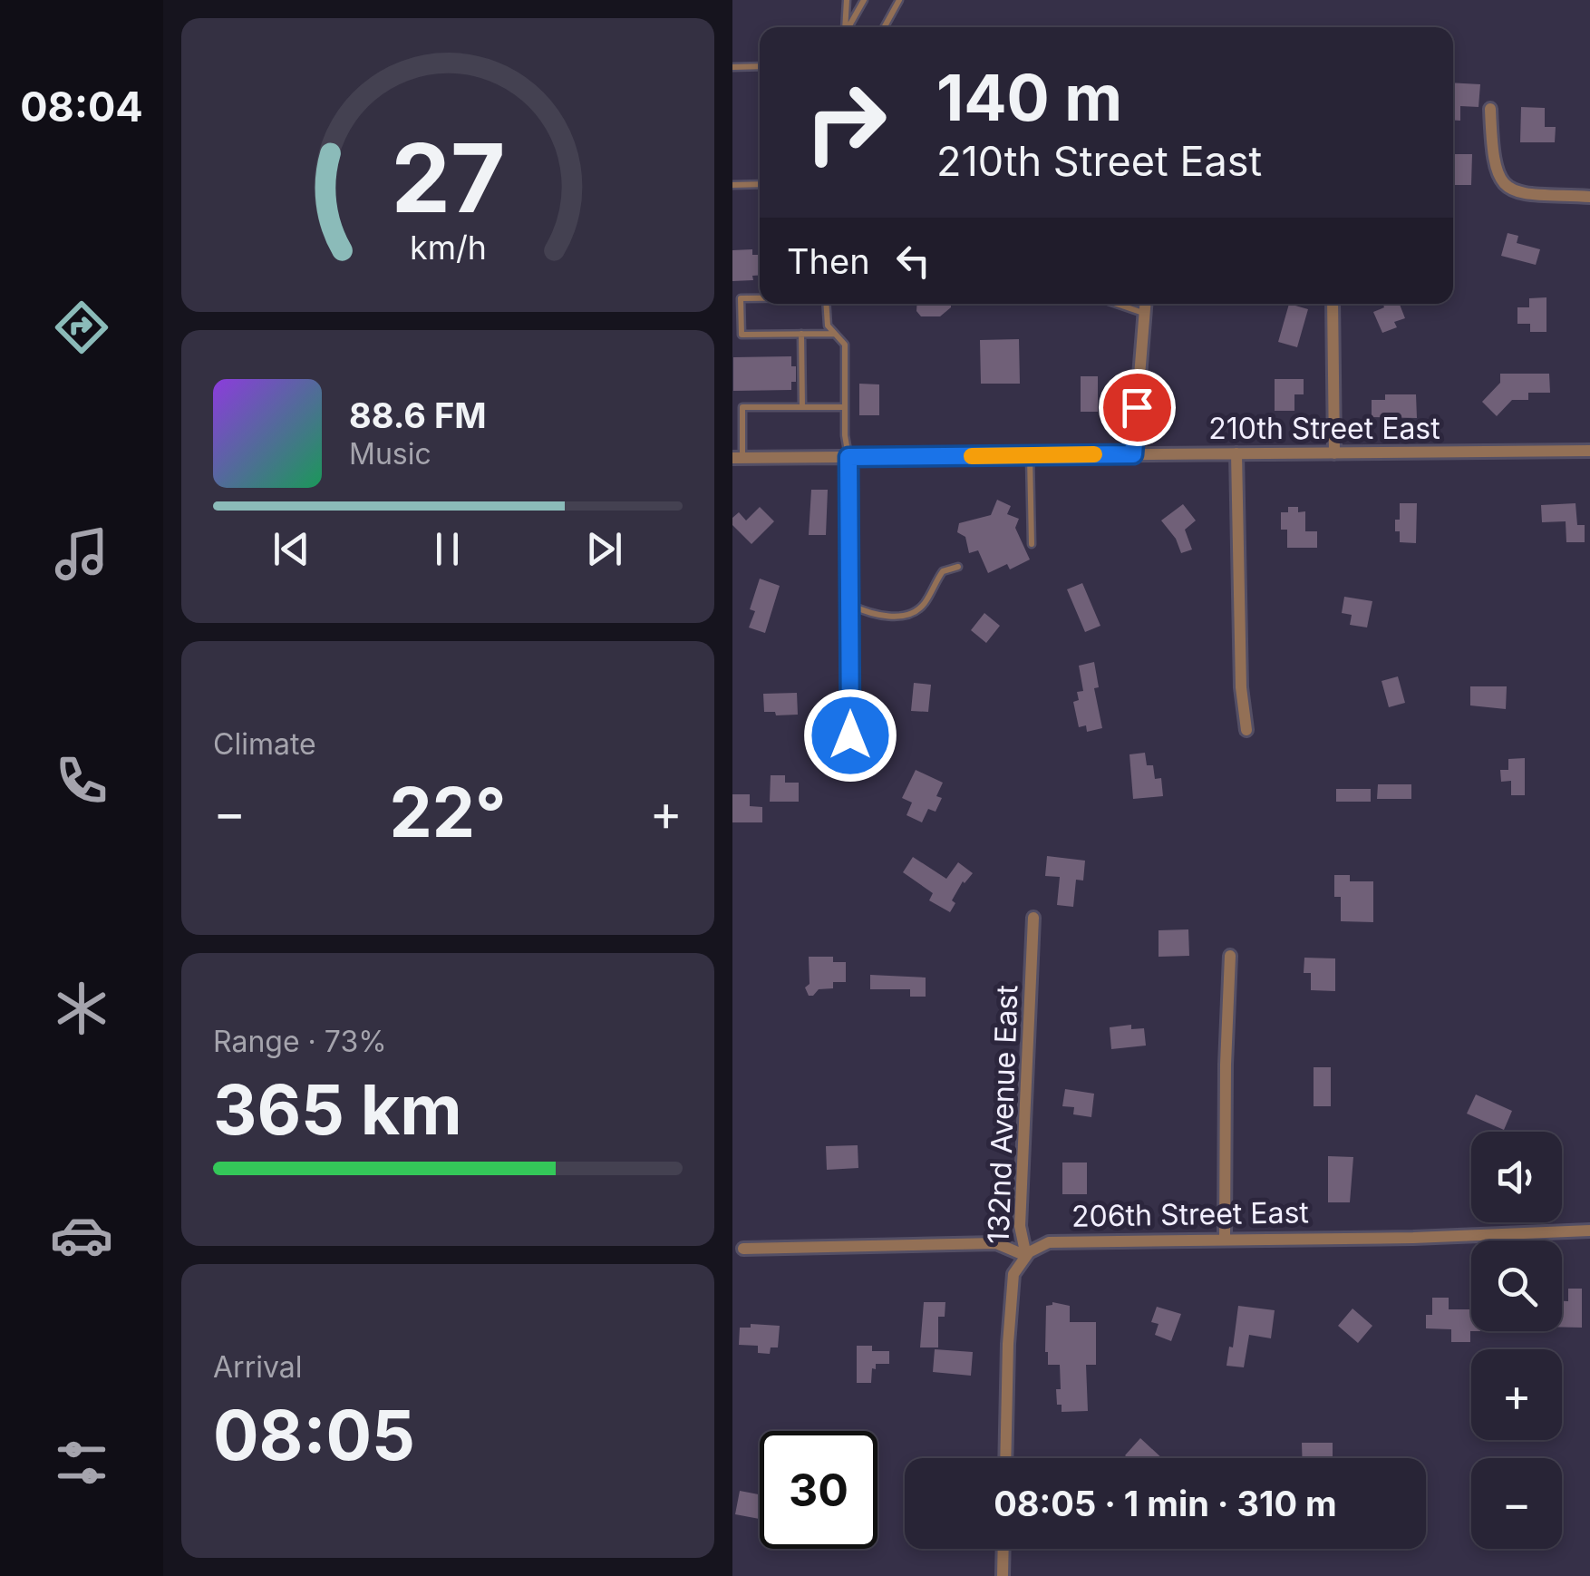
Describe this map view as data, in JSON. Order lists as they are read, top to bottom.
{
  "streets": {
    "street": ["210th Street East", "132nd Avenue East", "206th Street East"]
  },
  "crossings": [
    ["132nd Avenue East", "206th Street East"]
  ],
  "page": {
    "tabs": "08:04",
    "turn": ["140 m", "210th Street East"],
    "then": "Then",
    "song": ["88.6 FM", "Music"],
    "tile": [
      "Climate",
      ["Range · 73%", "365 km"],
      ["Arrival", "08:05"]
    ],
    "heat": ["−", "22°", "+"],
    "map_buttons": ["+", "−"],
    "limit": "30",
    "trip": "08:05 · 1 min · 310 m",
    "gauge": ["27", "km/h"]
  }
}
